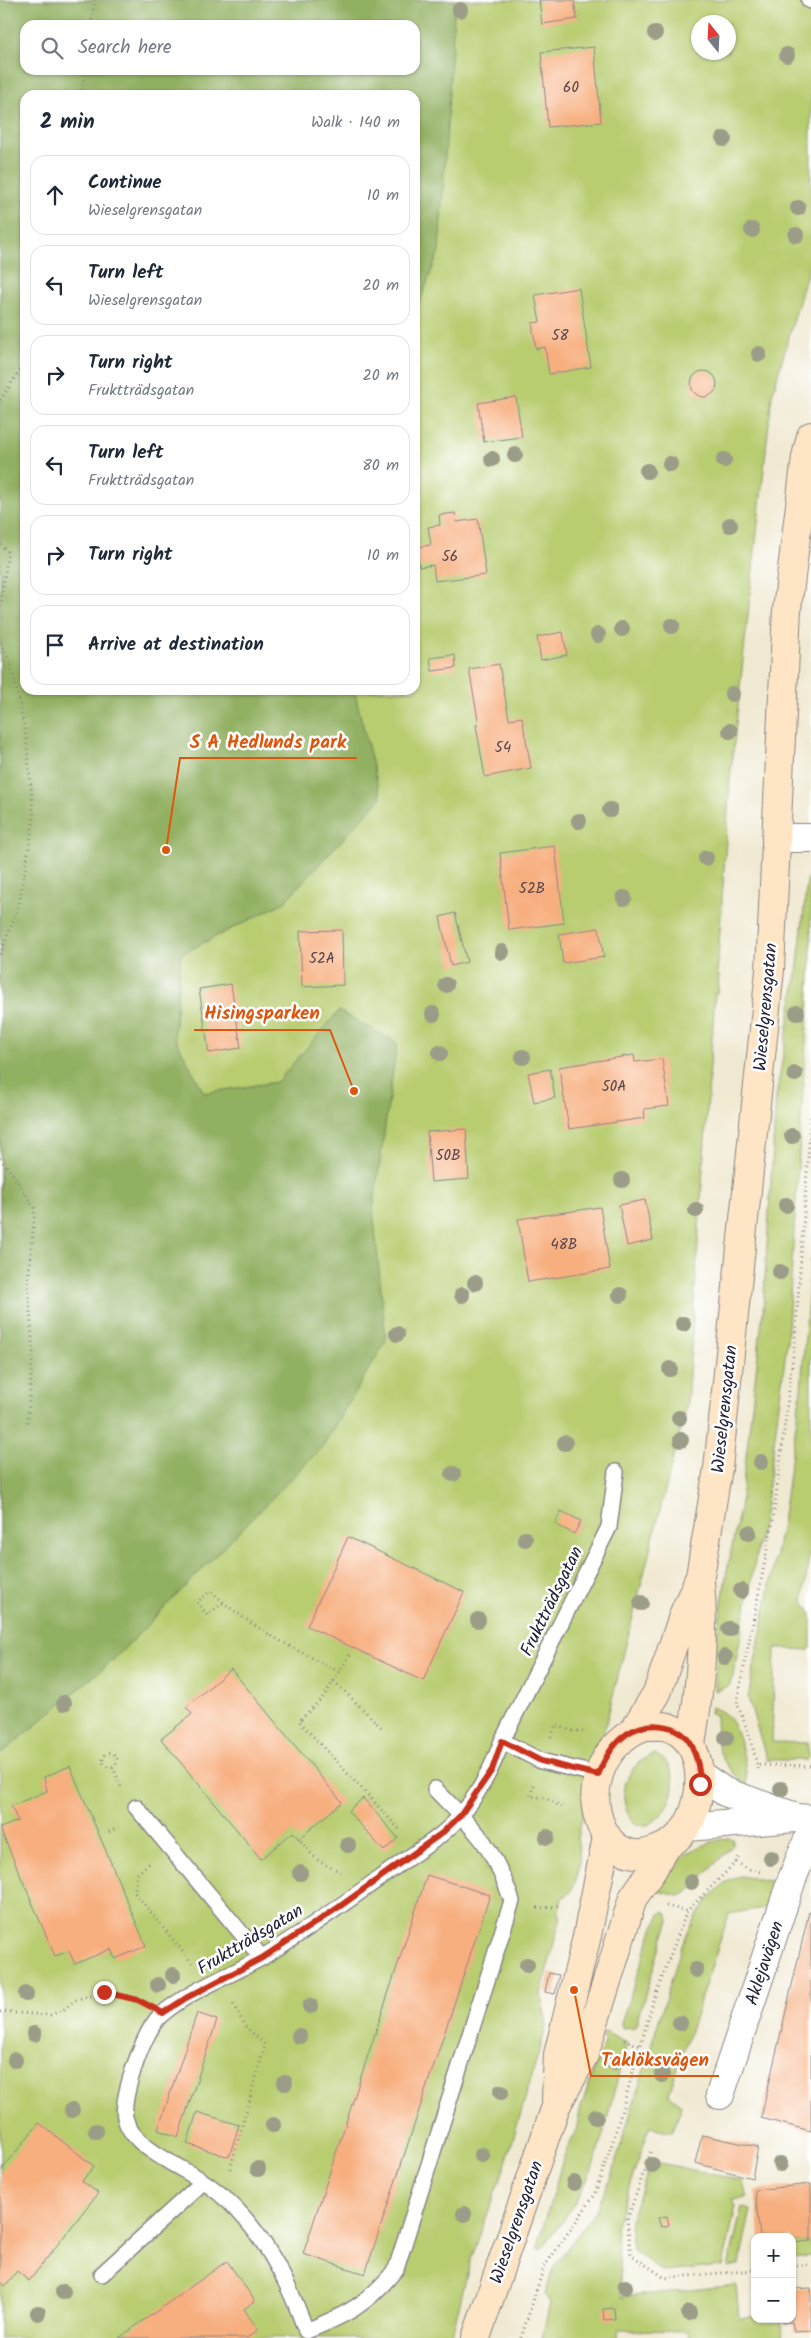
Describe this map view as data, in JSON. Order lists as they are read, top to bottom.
{
  "streets": {
    "street": ["Wieselgrensgatan", "Aklejavägen"],
    "lane": ["Fruktträdsgatan"]
  },
  "places": ["S A Hedlunds park", "Hisingsparken", "Taklöksvägen"],
  "house_numbers": [
    "60",
    "58",
    "56",
    "54",
    "52B",
    "52A",
    "50A",
    "50B",
    "48B"
  ],
  "north": "top",
  "page": {
    "search": "Search here",
    "heading": ["2 min", "Walk · 140 m"],
    "list": [
      ["Continue", "Wieselgrensgatan", "10 m"],
      ["Turn left", "Wieselgrensgatan", "20 m"],
      ["Turn right", "Fruktträdsgatan", "20 m"],
      ["Turn left", "Fruktträdsgatan", "80 m"],
      ["Turn right", "10 m"],
      "Arrive at destination"
    ],
    "map_buttons": ["+", "−"]
  }
}
